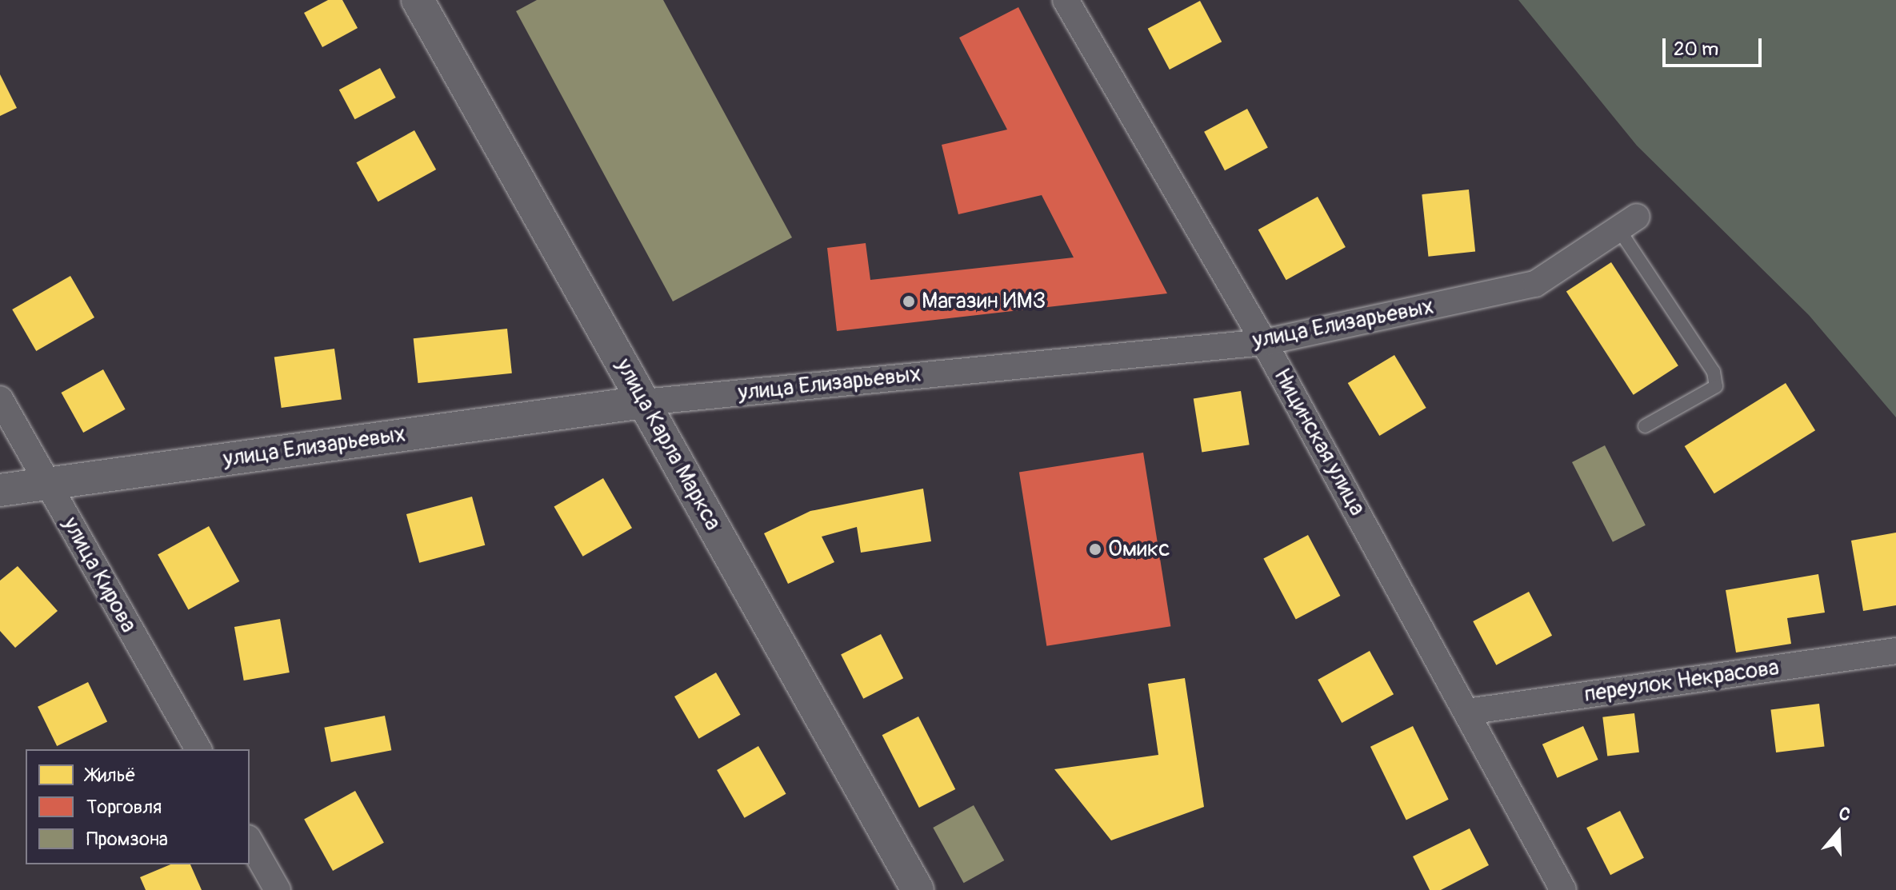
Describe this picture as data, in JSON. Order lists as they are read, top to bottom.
{
  "streets": {
    "street": [
      "улица Елизарьевых",
      "Ницинская улица",
      "улица Карла Маркса",
      "улица Кирова",
      "переулок Некрасова"
    ]
  },
  "crossings": [
    ["улица Елизарьевых", "Ницинская улица"],
    ["улица Елизарьевых", "улица Карла Маркса"],
    ["улица Елизарьевых", "улица Кирова"],
    ["Ницинская улица", "переулок Некрасова"]
  ],
  "places": ["Магазин ИМЗ", "Омикс"],
  "legend": ["Жильё", "Торговля", "Промзона"],
  "scale_bar": "20 m",
  "north": "top"
}
